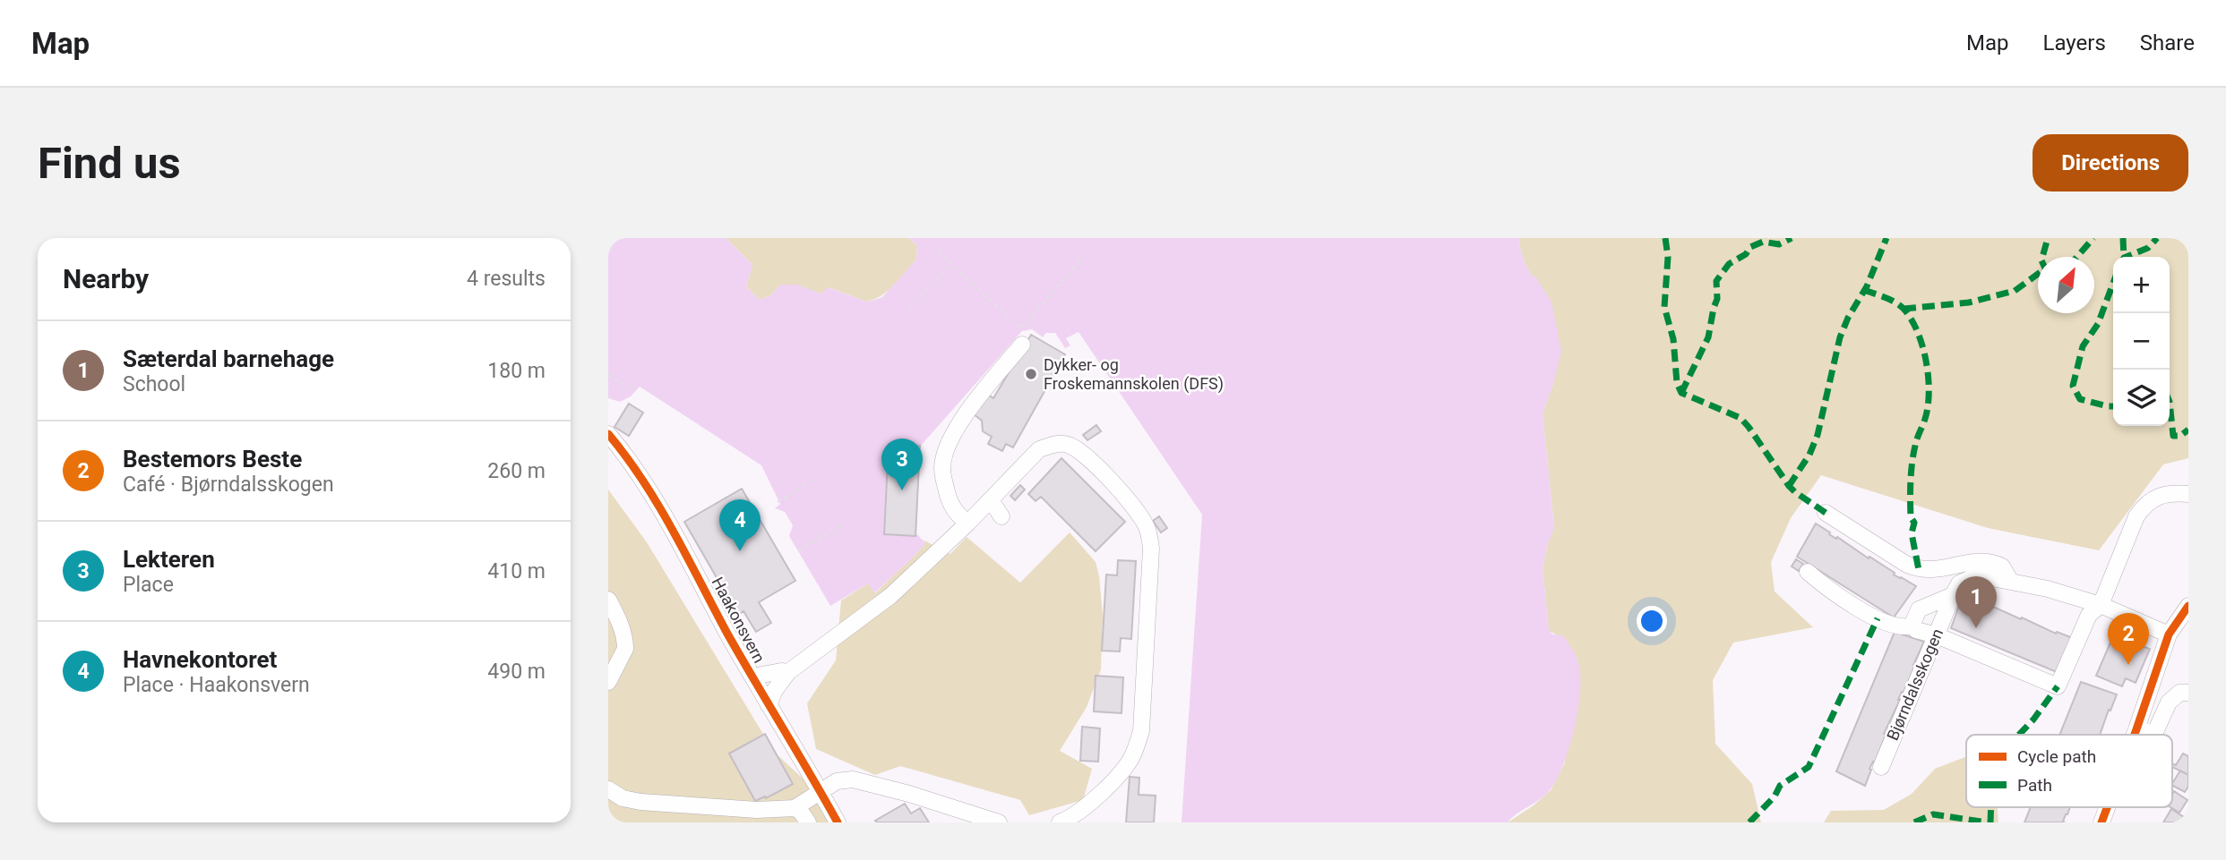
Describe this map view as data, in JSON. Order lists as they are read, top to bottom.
{
  "streets": {
    "street": ["Haakonsvern", "Bjørndalsskogen"]
  },
  "places": ["Dykker- og Froskemannskolen (DFS)"],
  "legend": ["Cycle path", "Path"],
  "north": "top right",
  "page": {
    "header": "Map",
    "nav": ["Map", "Layers", "Share"],
    "buttons": "Directions",
    "title": "Find us",
    "heading": ["Nearby", "4 results"],
    "map_buttons": ["+", "−"],
    "list": [
      {
        "mark": "1",
        "name": "Sæterdal barnehage",
        "note": "School",
        "value": "180 m"
      },
      {
        "mark": "2",
        "name": "Bestemors Beste",
        "note": "Café · Bjørndalsskogen",
        "value": "260 m"
      },
      {
        "mark": "3",
        "name": "Lekteren",
        "note": "Place",
        "value": "410 m"
      },
      {
        "mark": "4",
        "name": "Havnekontoret",
        "note": "Place · Haakonsvern",
        "value": "490 m"
      }
    ],
    "pins": [
      "3",
      "4",
      "1",
      "2"
    ]
  }
}
